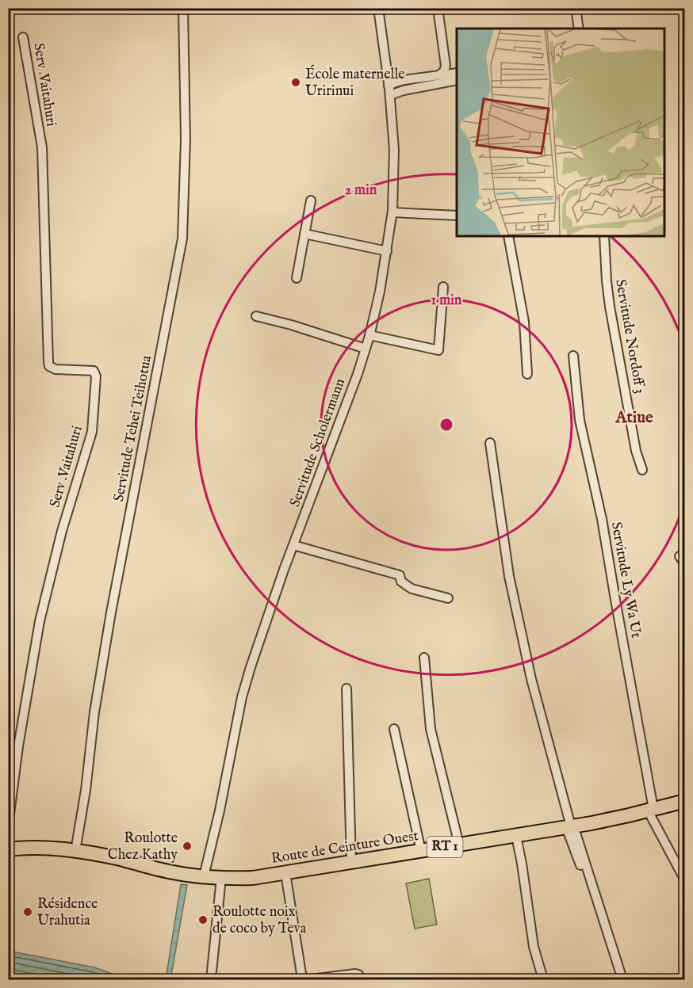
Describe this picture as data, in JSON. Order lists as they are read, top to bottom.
{
  "streets": {
    "main road": ["RT 1", "Route de Ceinture Ouest"],
    "street": [
      "Serv .Vaitahuri",
      "Servitude Nordoff 3",
      "Servitude Tehei Teihotua",
      "Servitude Scholermann",
      "Servitude Ly Wa Ut"
    ]
  },
  "crossings": [
    ["Servitude Tehei Teihotua", "Route de Ceinture Ouest"],
    ["Servitude Scholermann", "Route de Ceinture Ouest"],
    ["Servitude Ly Wa Ut", "Route de Ceinture Ouest"]
  ],
  "districts": ["Atiue"],
  "places": [
    "École maternelle Uririnui",
    "Roulotte Chez Kathy",
    "Résidence Urahutia",
    "Roulotte noix de coco by Teva"
  ],
  "rings": ["2 min", "1 min"]
}
